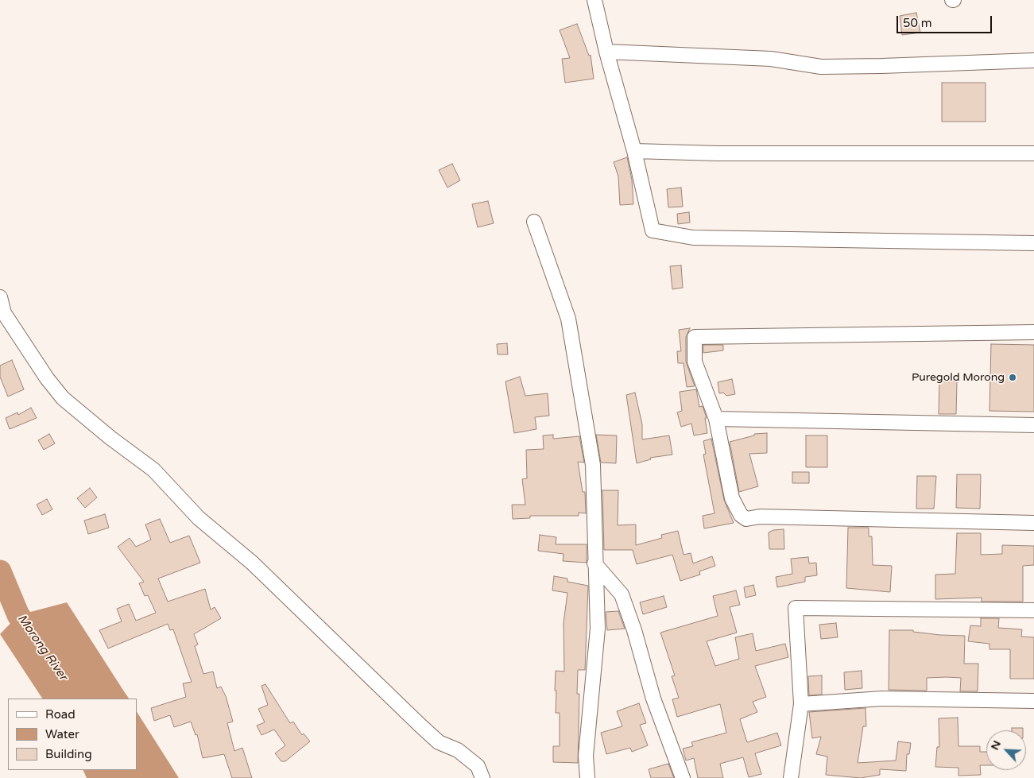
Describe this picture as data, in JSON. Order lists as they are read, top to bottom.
{
  "water": ["Morong River"],
  "places": ["Puregold Morong"],
  "legend": ["Road", "Water", "Building"],
  "scale_bar": "50 m",
  "north": "top left"
}
